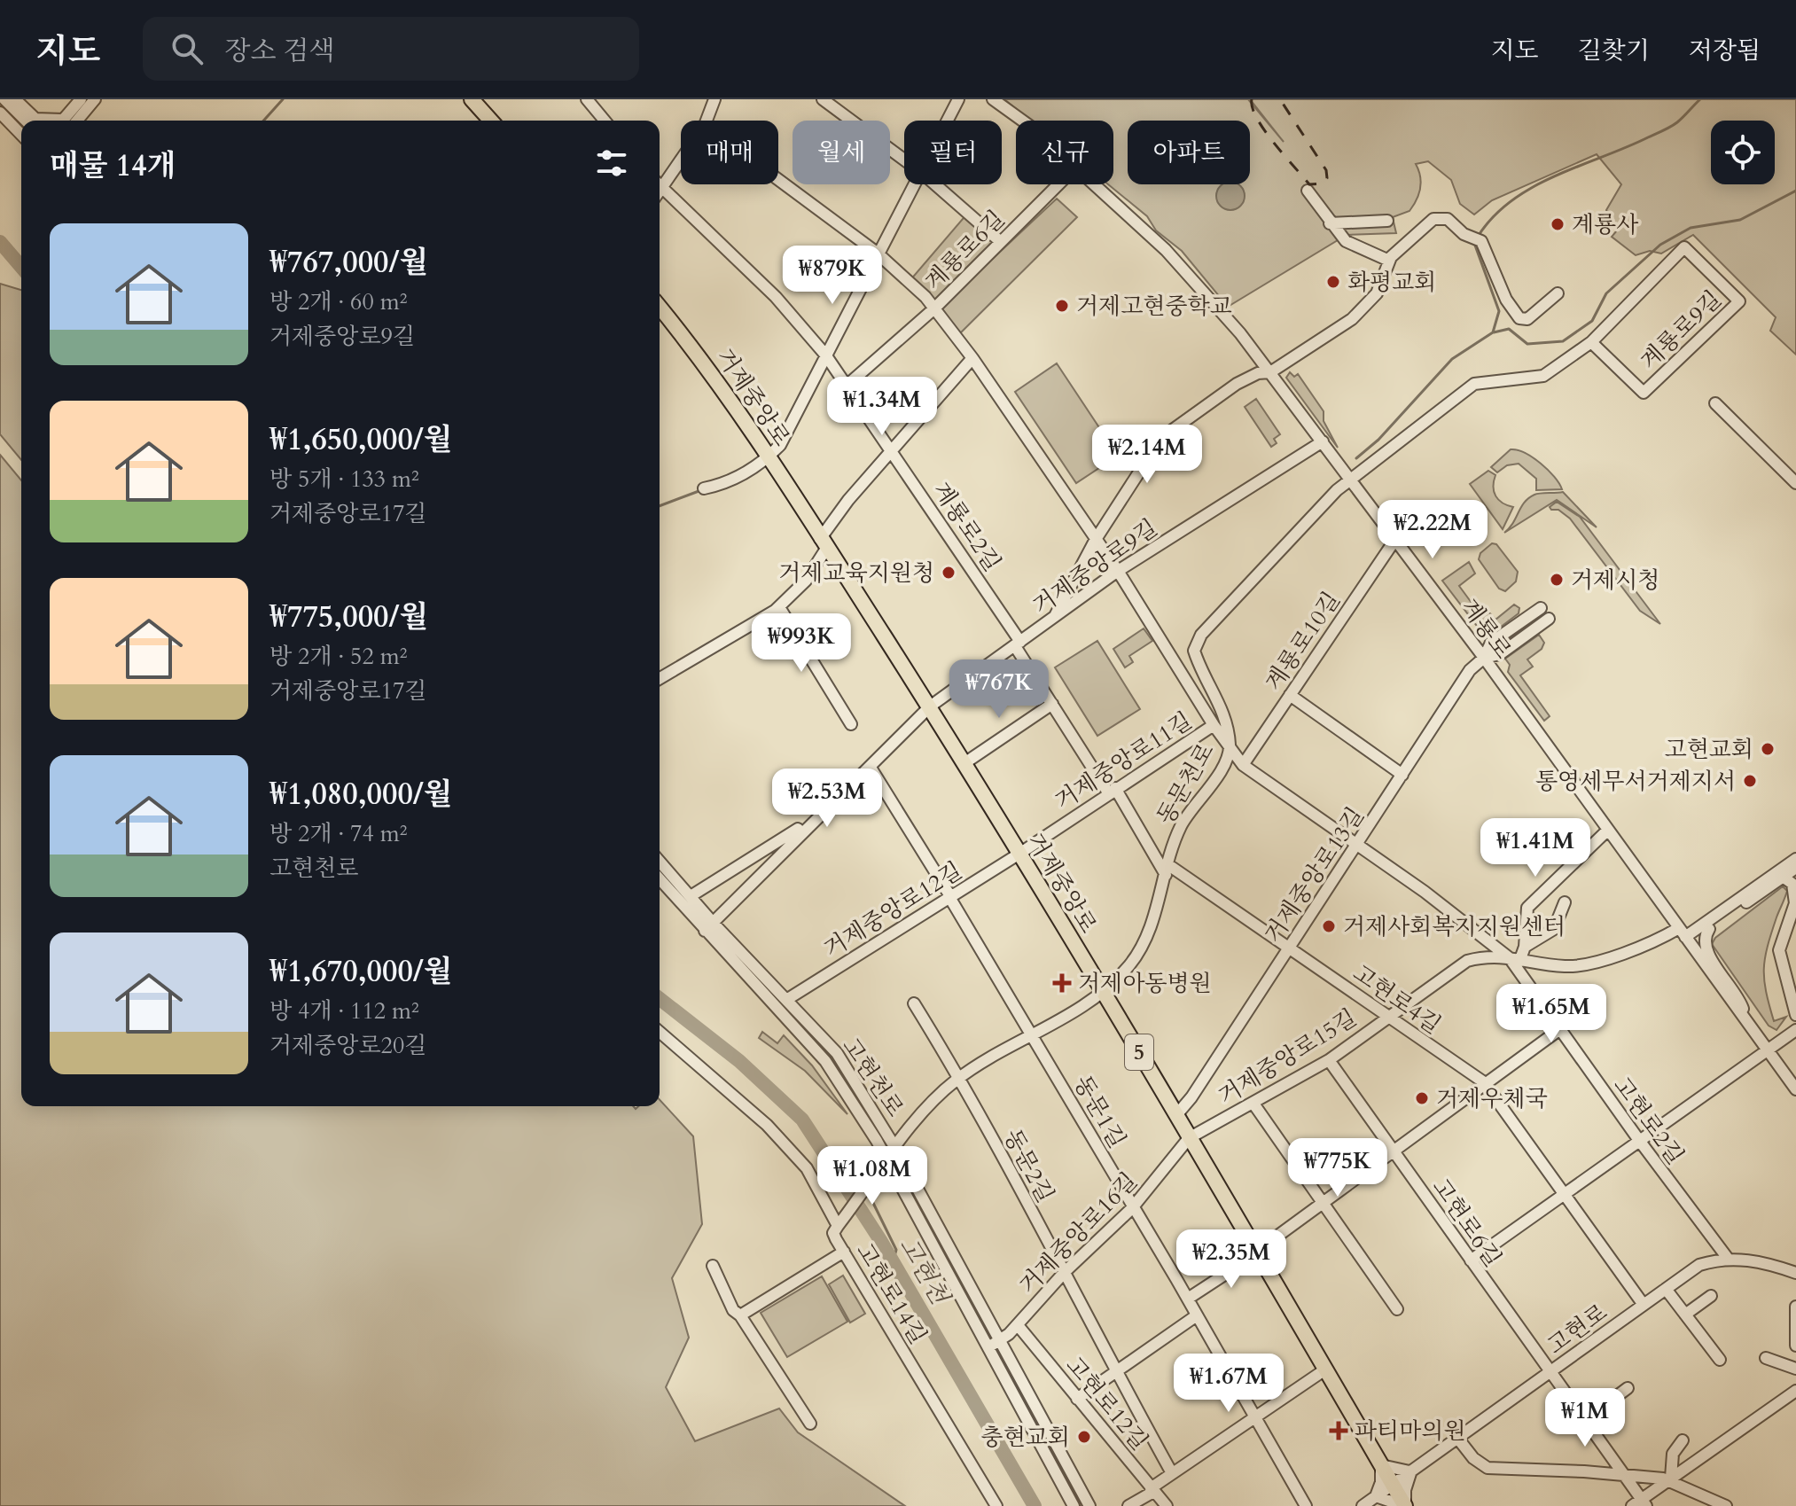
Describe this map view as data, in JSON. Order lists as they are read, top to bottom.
{
  "streets": {
    "main road": ["거제중앙로", "5"],
    "street": [
      "계룡로6길",
      "계룡로9길",
      "계룡로2길",
      "거제중앙로9길",
      "계룡로",
      "계룡로10길",
      "거제중앙로11길",
      "동문천로",
      "거제중앙로13길",
      "거제중앙로12길",
      "고현로4길",
      "거제중앙로15길",
      "고현천로",
      "동문1길",
      "고현로2길",
      "동문2길",
      "고현로6길",
      "거제중앙로16길",
      "고현로14길",
      "고현로",
      "고현로12길"
    ]
  },
  "crossings": [
    ["계룡로6길", "계룡로2길"],
    ["계룡로6길", "고현로2길"],
    ["계룡로9길", "계룡로"],
    ["계룡로9길", "동문천로"],
    ["거제중앙로", "거제중앙로9길"],
    ["거제중앙로", "거제중앙로11길"],
    ["거제중앙로", "동문천로"],
    ["거제중앙로", "거제중앙로13길"],
    ["거제중앙로", "거제중앙로12길"],
    ["거제중앙로", "거제중앙로15길"],
    ["거제중앙로", "거제중앙로16길"],
    ["거제중앙로", "고현로"],
    ["계룡로2길", "거제중앙로9길"],
    ["계룡로2길", "거제중앙로11길"],
    ["계룡로2길", "동문천로"],
    ["계룡로2길", "고현로4길"],
    ["거제중앙로9길", "계룡로"],
    ["거제중앙로9길", "고현로2길"],
    ["계룡로", "계룡로10길"],
    ["계룡로", "동문천로"],
    ["계룡로", "거제중앙로13길"],
    ["계룡로", "거제중앙로15길"],
    ["계룡로10길", "고현로2길"],
    ["거제중앙로11길", "거제중앙로12길"],
    ["거제중앙로11길", "고현로2길"],
    ["동문천로", "고현로4길"],
    ["동문천로", "고현천로"],
    ["동문천로", "동문1길"],
    ["동문천로", "고현로2길"],
    ["동문천로", "동문2길"],
    ["동문천로", "고현로14길"],
    ["거제중앙로13길", "고현로4길"],
    ["거제중앙로13길", "고현로2길"],
    ["거제중앙로12길", "고현천로"],
    ["고현로4길", "거제중앙로15길"],
    ["고현로4길", "고현로"],
    ["거제중앙로15길", "고현로2길"],
    ["거제중앙로15길", "고현로6길"],
    ["거제중앙로15길", "거제중앙로16길"],
    ["고현천로", "거제중앙로16길"],
    ["동문1길", "거제중앙로16길"],
    ["고현로2길", "고현로"],
    ["동문2길", "거제중앙로16길"],
    ["고현로6길", "고현로"],
    ["거제중앙로16길", "고현로12길"]
  ],
  "water": ["고현천"],
  "places": {
    "other": [
      "계룡사",
      "화평교회",
      "거제고현중학교",
      "거제교육지원청",
      "거제시청",
      "고현교회",
      "통영세무서거제지서",
      "거제사회복지지원센터",
      "거제우체국",
      "충현교회"
    ],
    "health": ["거제아동병원", "파티마의원"]
  },
  "page": {
    "header": "지도",
    "search": "장소 검색",
    "nav": ["지도", "길찾기", "저장됨"],
    "chip": [
      "매매",
      "월세",
      "필터",
      "신규",
      "아파트"
    ],
    "heading": "매물 14개",
    "list": [
      {
        "name": "₩767,000/월",
        "note": "방 2개 · 60 m² · 거제중앙로9길"
      },
      {
        "name": "₩1,650,000/월",
        "note": "방 5개 · 133 m² · 거제중앙로17길"
      },
      {
        "name": "₩775,000/월",
        "note": "방 2개 · 52 m² · 거제중앙로17길"
      },
      {
        "name": "₩1,080,000/월",
        "note": "방 2개 · 74 m² · 고현천로"
      },
      {
        "name": "₩1,670,000/월",
        "note": "방 4개 · 112 m² · 거제중앙로20길"
      }
    ],
    "price": [
      "₩879K",
      "₩1.34M",
      "₩2.14M",
      "₩2.22M",
      "₩993K",
      "₩767K",
      "₩2.53M",
      "₩1.41M",
      "₩1.65M",
      "₩775K",
      "₩1.08M",
      "₩2.35M",
      "₩1.67M",
      "₩1M"
    ]
  }
}
